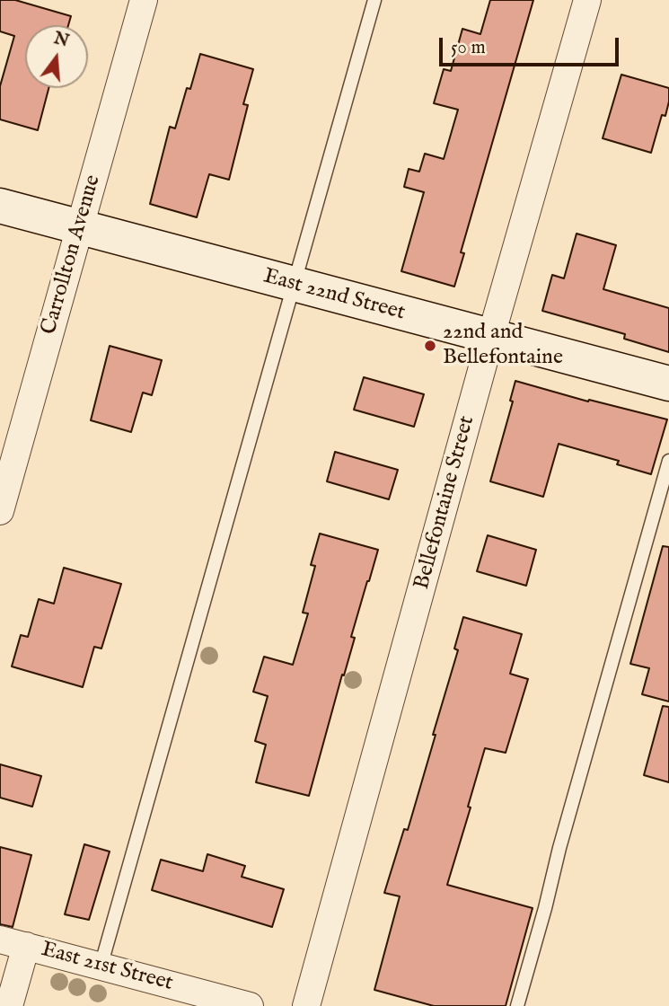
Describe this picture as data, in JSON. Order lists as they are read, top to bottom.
{
  "streets": {
    "main road": ["East 22nd Street"],
    "street": ["Carrollton Avenue", "Bellefontaine Street", "East 21st Street"]
  },
  "crossings": [
    ["Carrollton Avenue", "East 22nd Street"],
    ["East 22nd Street", "Bellefontaine Street"]
  ],
  "places": ["22nd and Bellefontaine"],
  "scale_bar": "50 m",
  "north": "top"
}
